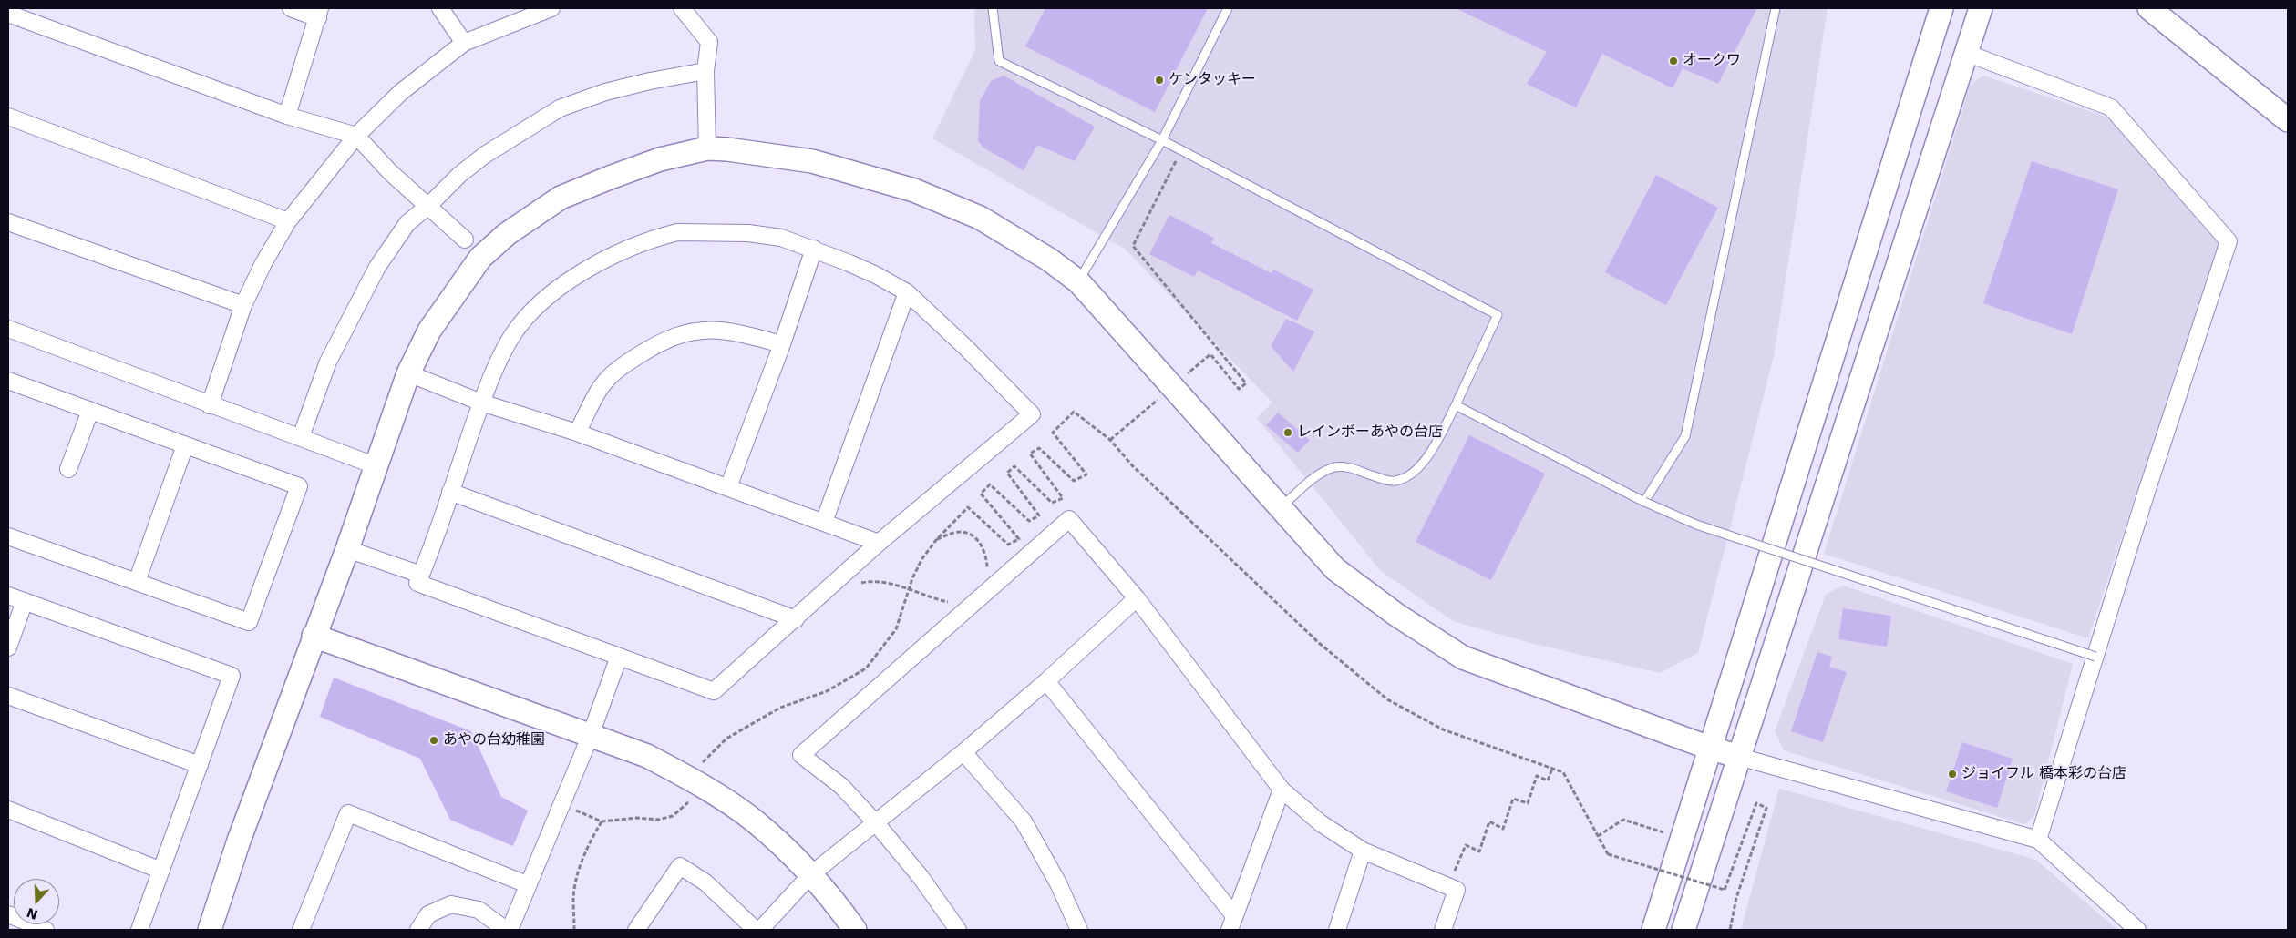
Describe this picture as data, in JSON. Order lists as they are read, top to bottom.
{
  "places": [
    "オークワ",
    "ケンタッキー",
    "レインボーあやの台店",
    "あやの台幼稚園",
    "ジョイフル 橋本彩の台店"
  ],
  "north": "bottom"
}
